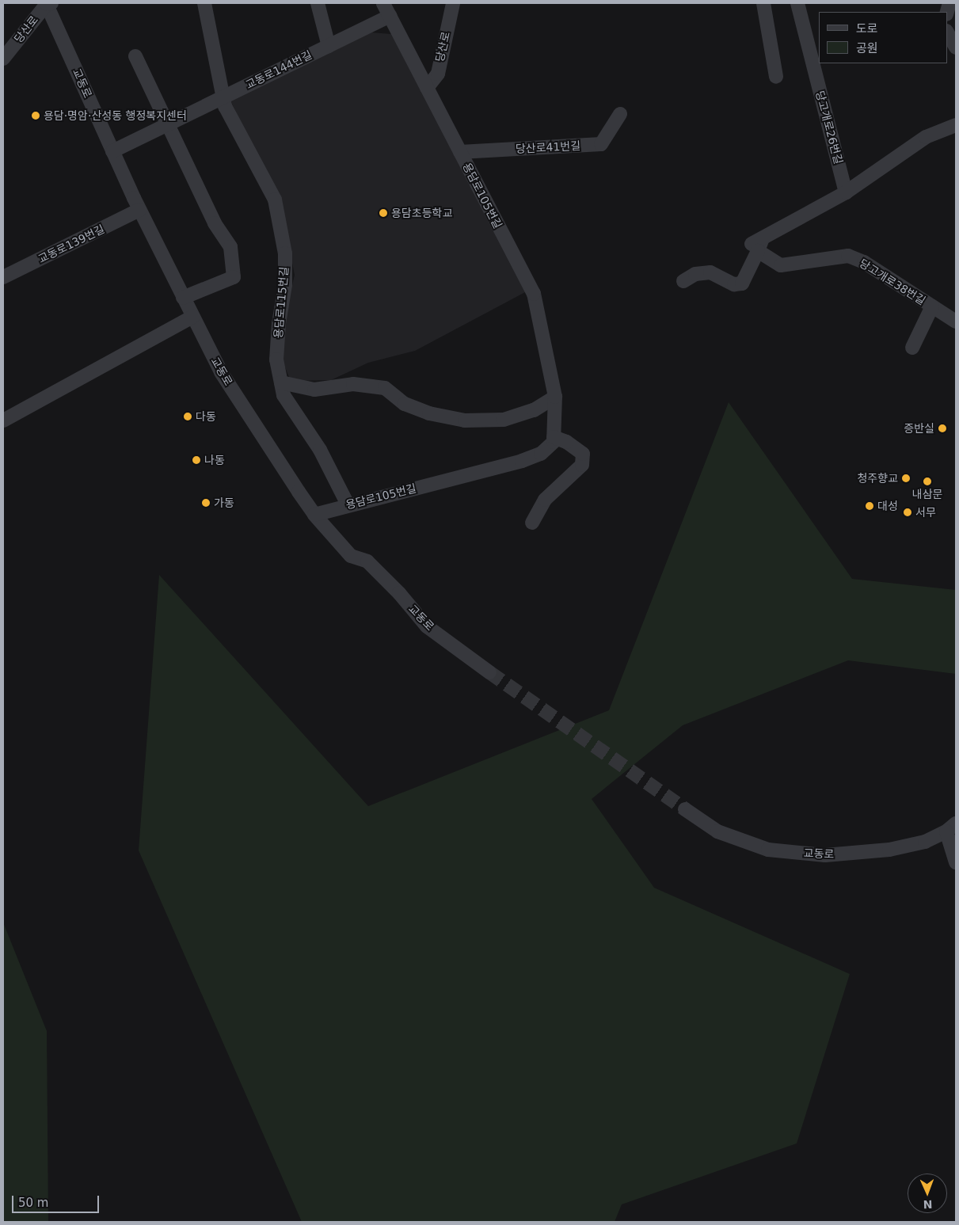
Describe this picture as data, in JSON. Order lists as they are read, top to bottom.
{
  "streets": {
    "street": [
      "당산로",
      "교동로144번길",
      "교동로",
      "당고개로26번길",
      "당산로41번길",
      "용담로105번길",
      "교동로139번길",
      "당고개로38번길",
      "용담로115번길"
    ]
  },
  "crossings": [
    ["당산로", "교동로"],
    ["당산로", "용담로105번길"],
    ["교동로144번길", "교동로"],
    ["교동로144번길", "용담로105번길"],
    ["교동로144번길", "용담로115번길"],
    ["교동로", "용담로105번길"],
    ["교동로", "교동로139번길"],
    ["당산로41번길", "용담로105번길"],
    ["용담로105번길", "용담로115번길"]
  ],
  "places": [
    "용담·명암·산성동 행정복지센터",
    "용담초등학교",
    "다동",
    "증반실",
    "나동",
    "청주향교",
    "내삼문",
    "가동",
    "대성",
    "서무"
  ],
  "legend": ["도로", "공원"],
  "scale_bar": "50 m",
  "north": "bottom"
}
